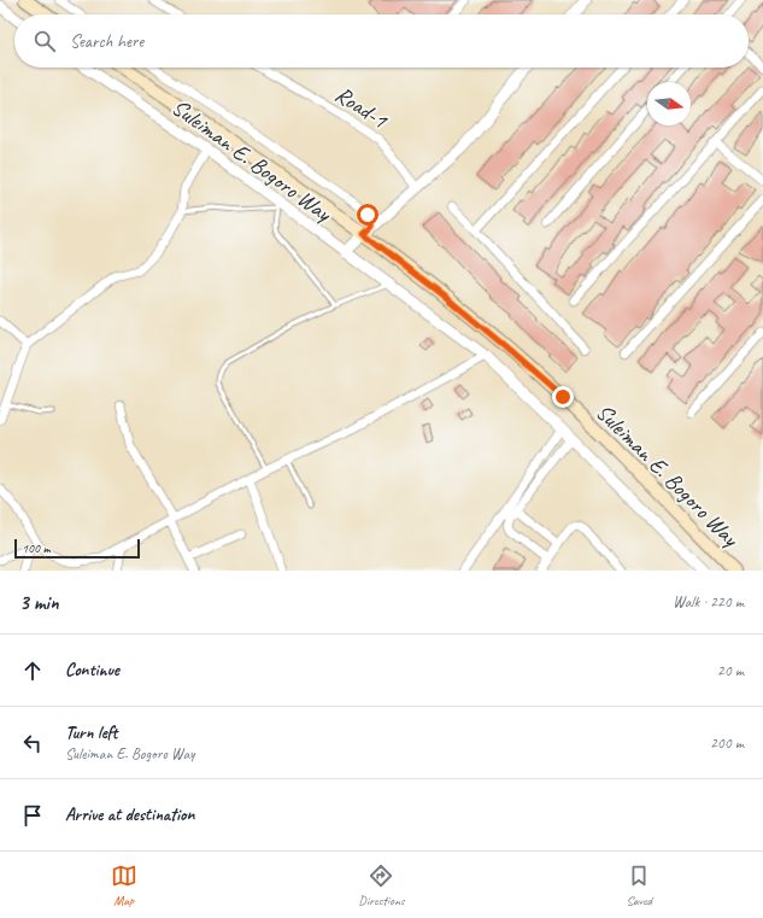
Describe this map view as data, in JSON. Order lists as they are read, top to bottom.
{
  "streets": {
    "main road": ["Suleiman E. Bogoro Way"],
    "street": ["Road-1"]
  },
  "scale_bar": "100 m",
  "north": "right",
  "page": {
    "search": "Search here",
    "scale": "100 m",
    "heading": ["3 min", "Walk · 220 m"],
    "list": [
      ["Continue", "20 m"],
      ["Turn left", "Suleiman E. Bogoro Way", "200 m"],
      "Arrive at destination"
    ],
    "nav": ["Map", "Directions", "Saved"]
  }
}
